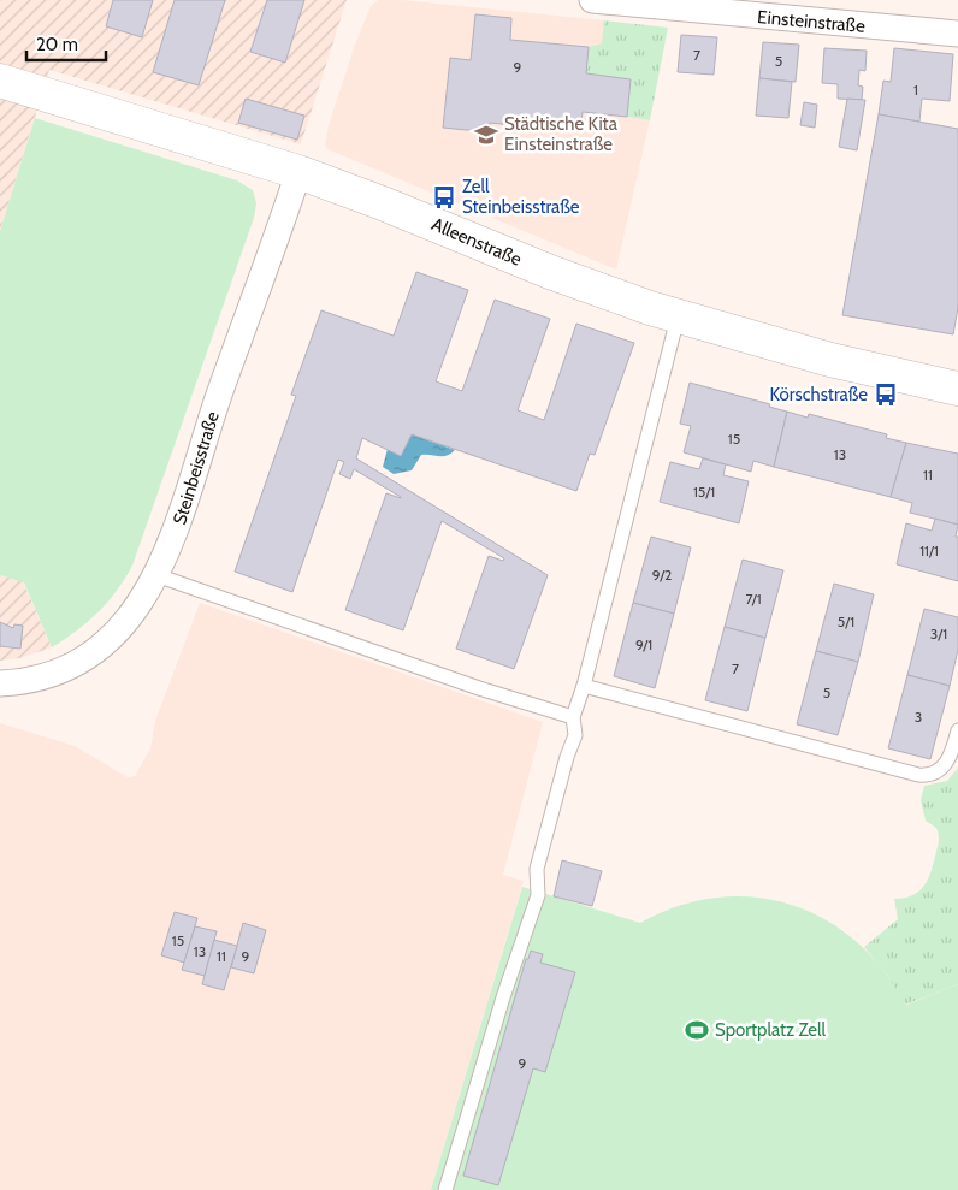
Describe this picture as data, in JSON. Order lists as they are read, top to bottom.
{
  "streets": {
    "street": ["Einsteinstraße", "Alleenstraße", "Steinbeisstraße"]
  },
  "crossings": [
    ["Alleenstraße", "Steinbeisstraße"]
  ],
  "places": {
    "school or university": ["Städtische Kita Einsteinstraße"],
    "bus stop": ["Zell Steinbeisstraße", "Körschstraße"],
    "sports": ["Sportplatz Zell"]
  },
  "house_numbers": [
    "7",
    "5",
    "9",
    "1",
    "15",
    "13",
    "11",
    "15/1",
    "11/1",
    "9/2",
    "7/1",
    "5/1",
    "3/1",
    "9/1",
    "7",
    "5",
    "3",
    "15",
    "13",
    "11",
    "9",
    "9"
  ],
  "scale_bar": "20 m"
}
